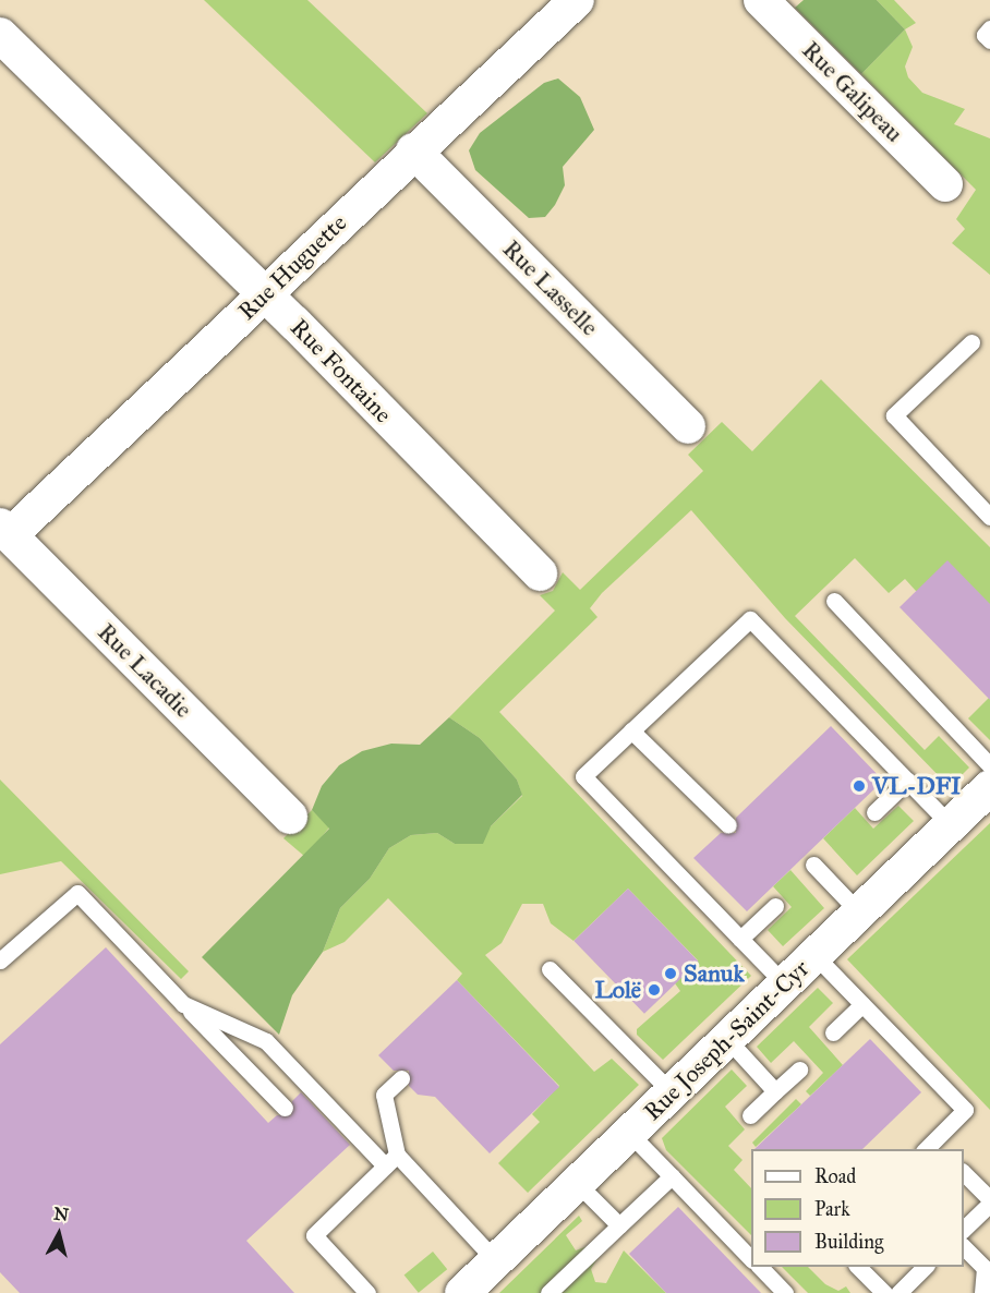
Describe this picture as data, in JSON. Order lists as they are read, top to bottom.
{
  "streets": {
    "street": [
      "Rue Galipeau",
      "Rue Huguette",
      "Rue Lasselle",
      "Rue Fontaine",
      "Rue Lacadie",
      "Rue Joseph-Saint-Cyr"
    ]
  },
  "crossings": [
    ["Rue Huguette", "Rue Lasselle"],
    ["Rue Huguette", "Rue Fontaine"],
    ["Rue Huguette", "Rue Lacadie"]
  ],
  "places": ["VL-DFI", "Sanuk", "Lolë"],
  "legend": ["Road", "Park", "Building"],
  "north": "top"
}
